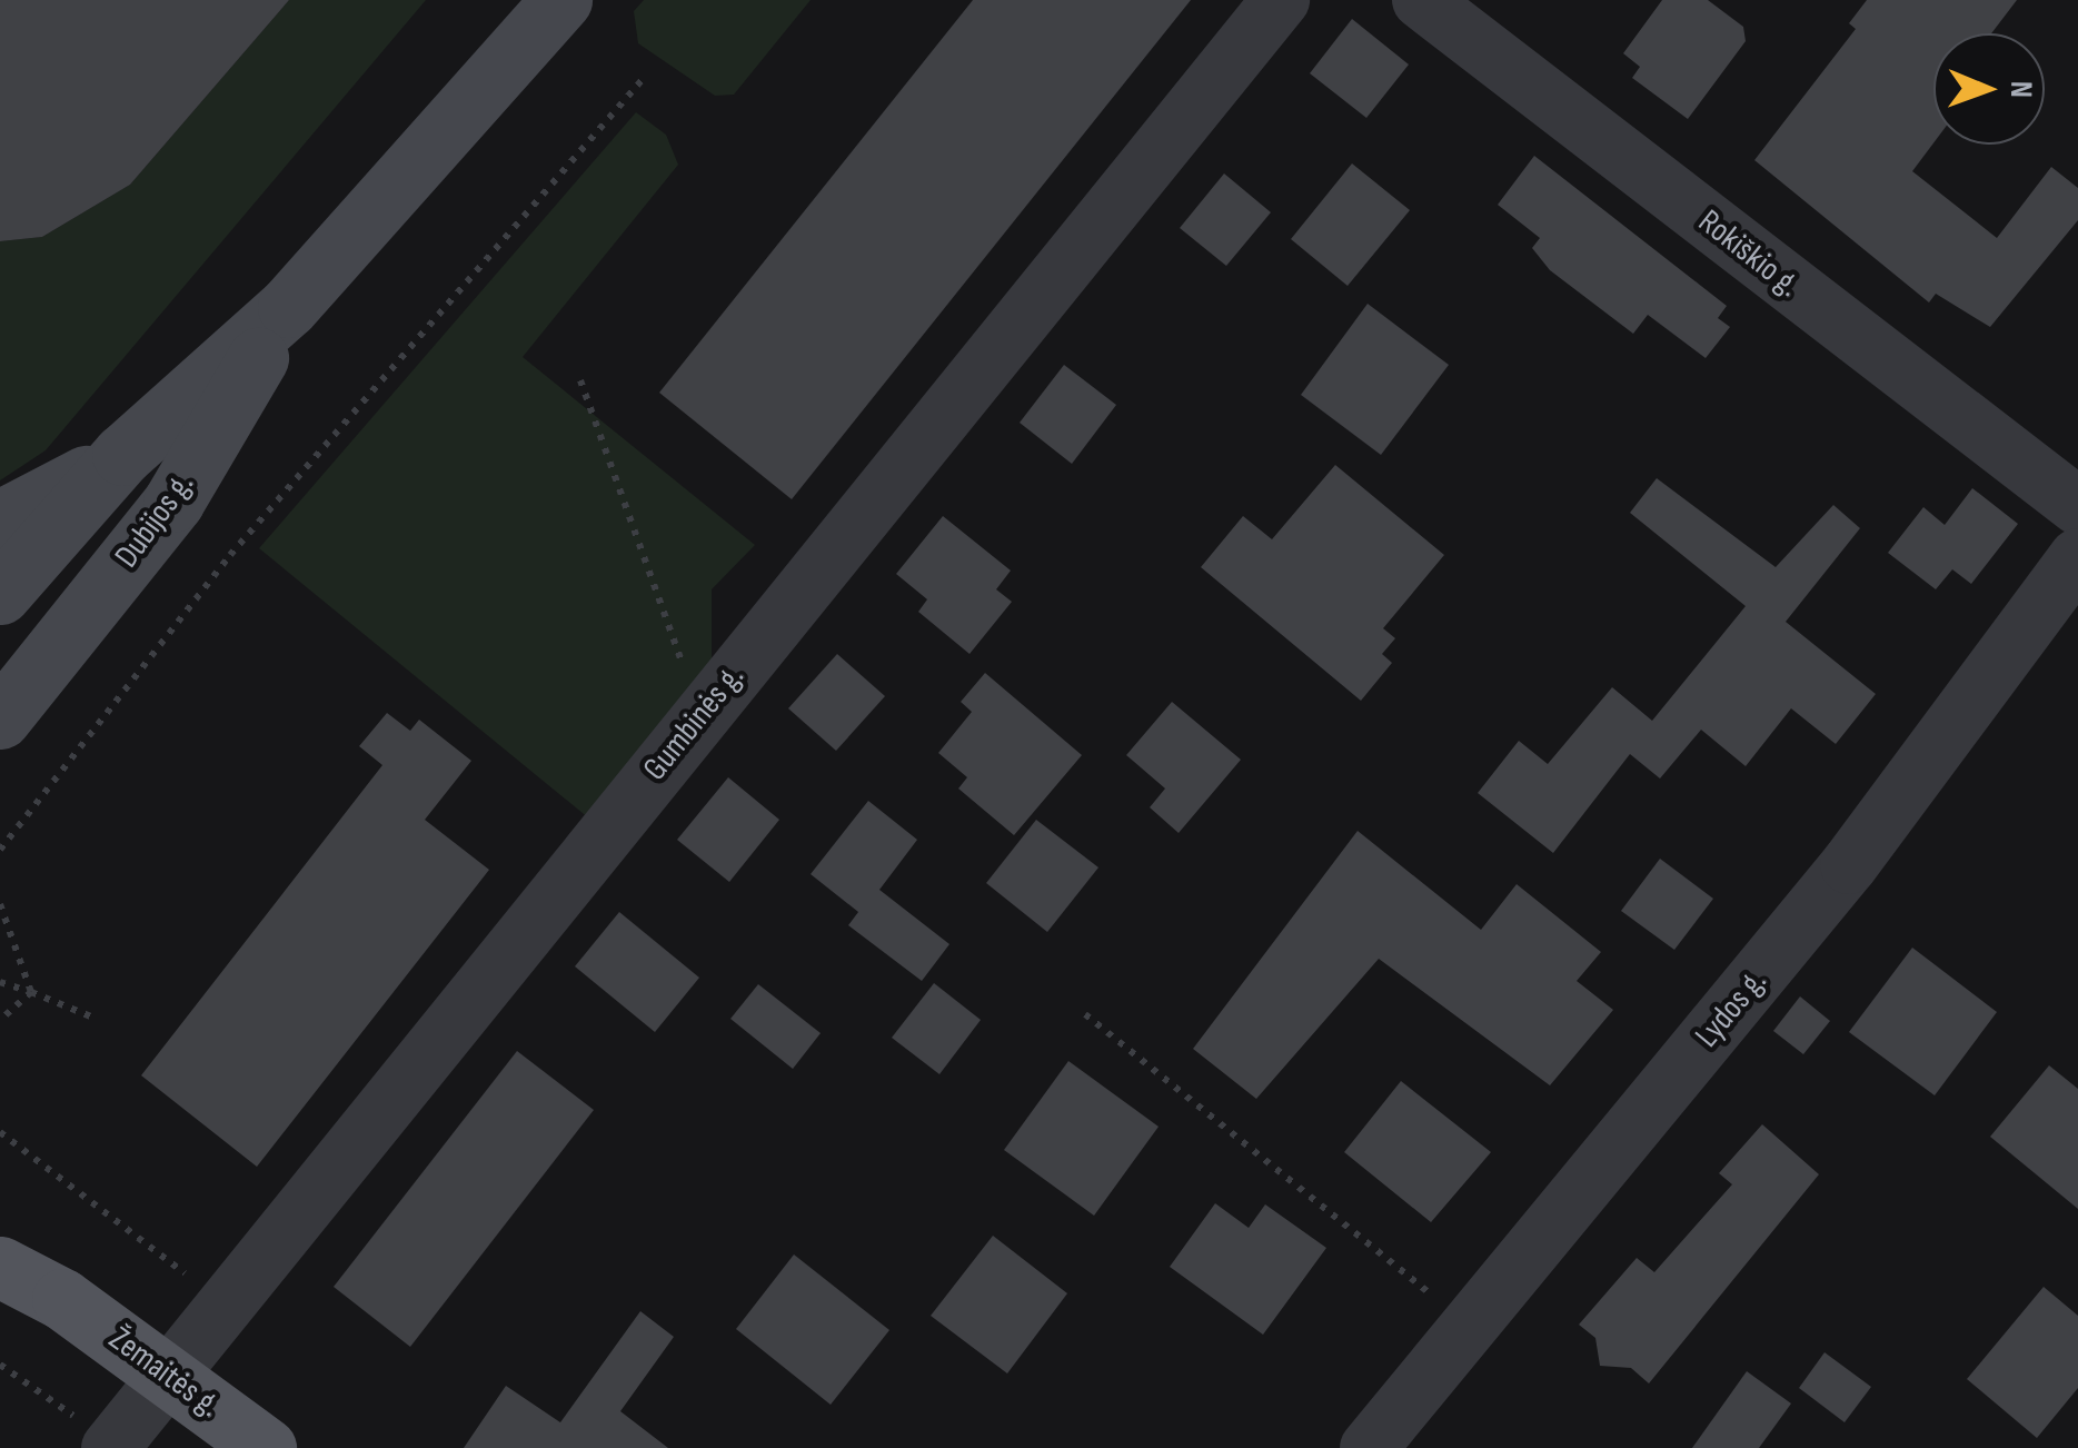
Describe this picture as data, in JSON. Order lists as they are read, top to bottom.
{
  "streets": {
    "main road": ["Dubijos g.", "Žemaitės g."],
    "street": ["Rokiškio g.", "Gumbinės g.", "Lydos g."]
  },
  "crossings": [
    ["Gumbinės g.", "Žemaitės g."]
  ],
  "north": "right"
}
